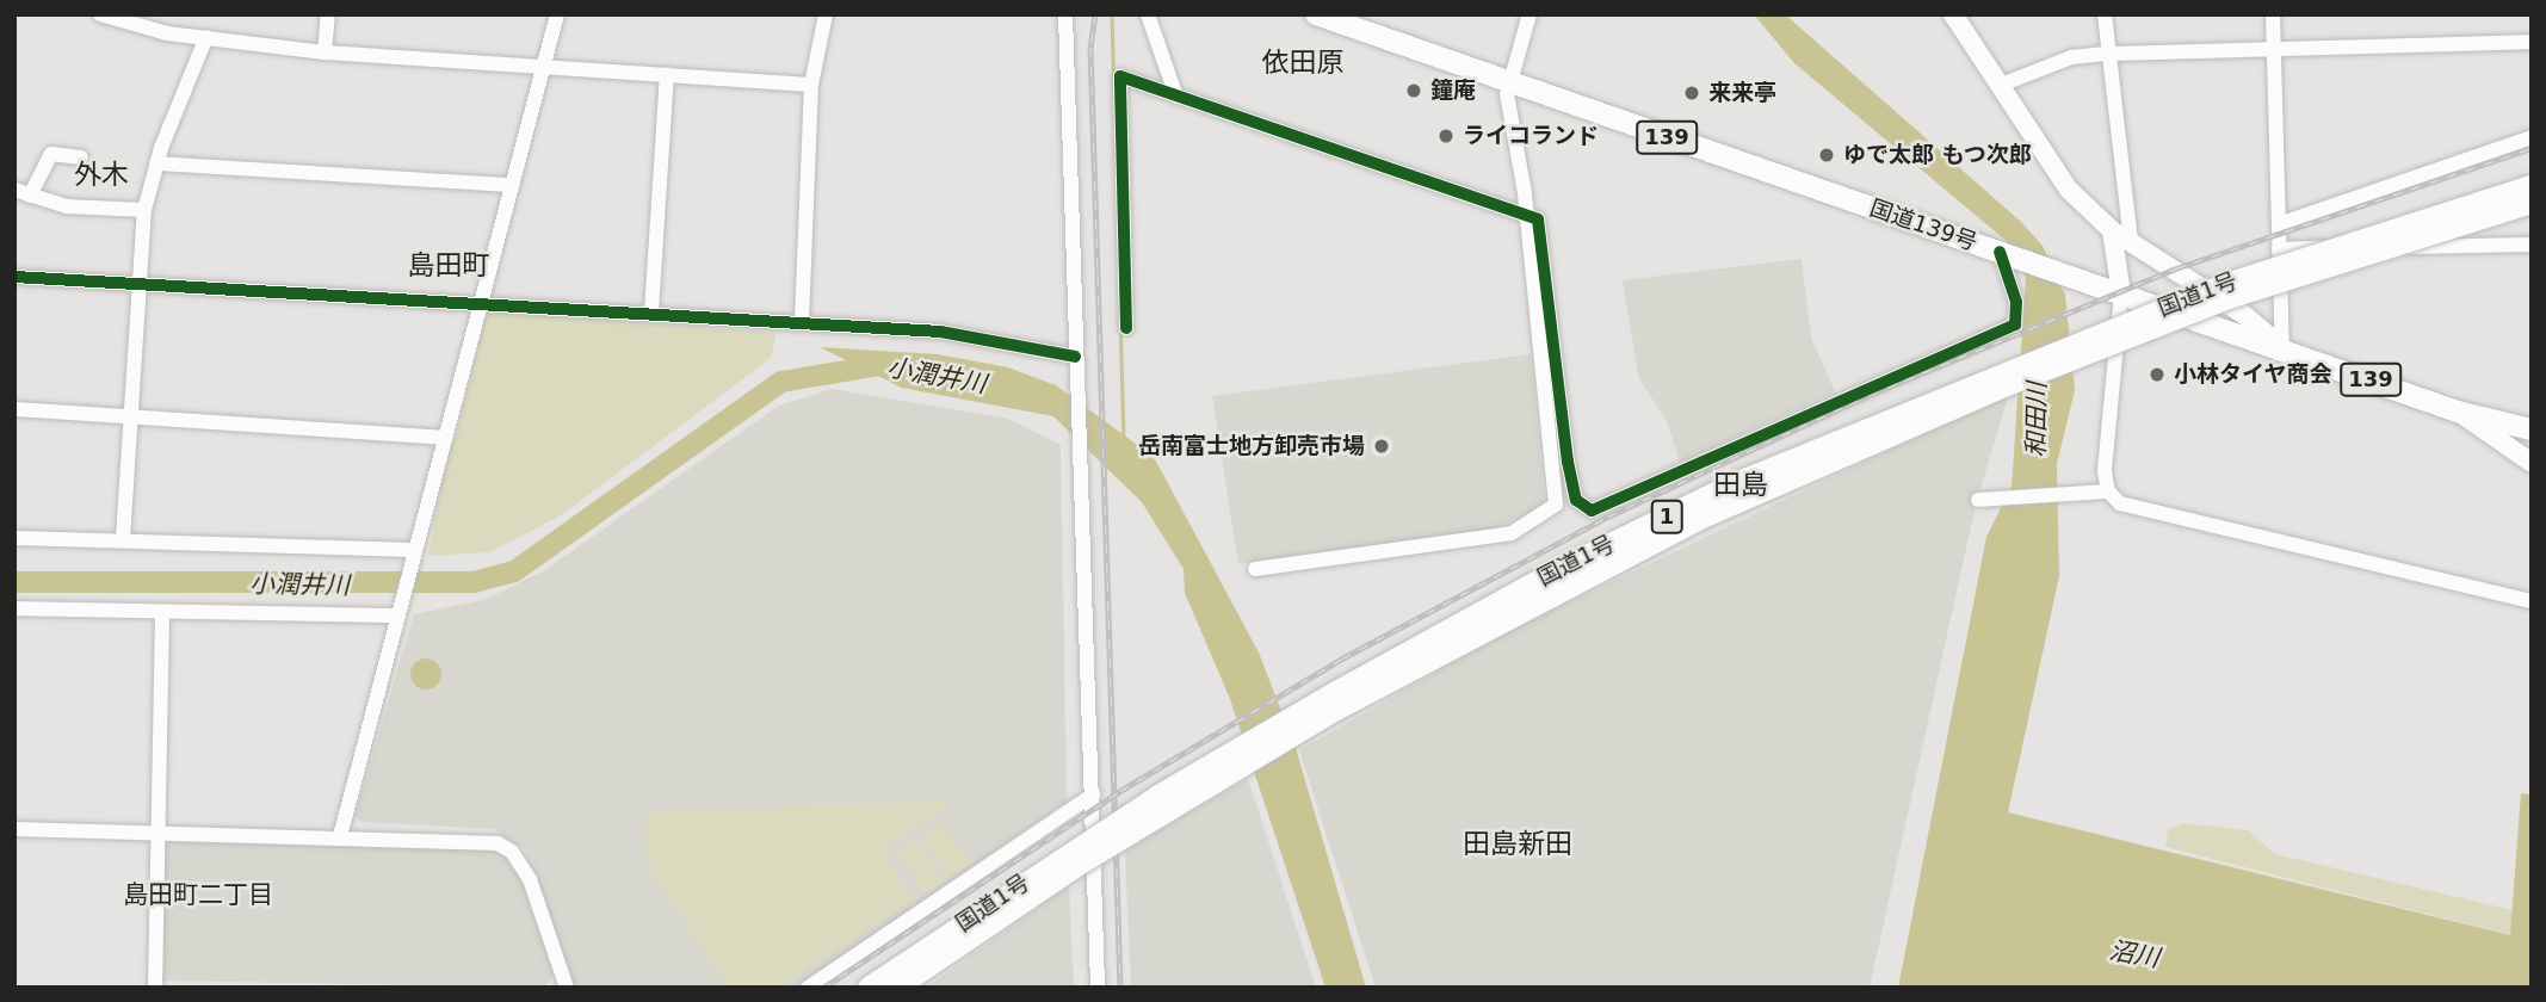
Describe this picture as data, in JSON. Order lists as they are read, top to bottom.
{
  "streets": {
    "highway": [
      "139",
      "国道139号",
      "国道1号",
      "1"
    ]
  },
  "districts": [
    "依田原",
    "外木",
    "島田町",
    "田島",
    "田島新田",
    "島田町二丁目"
  ],
  "water": ["小潤井川", "和田川", "沼川"],
  "places": [
    "鐘庵",
    "来来亭",
    "ライコランド",
    "ゆで太郎 もつ次郎",
    "小林タイヤ商会",
    "岳南富士地方卸売市場"
  ]
}
